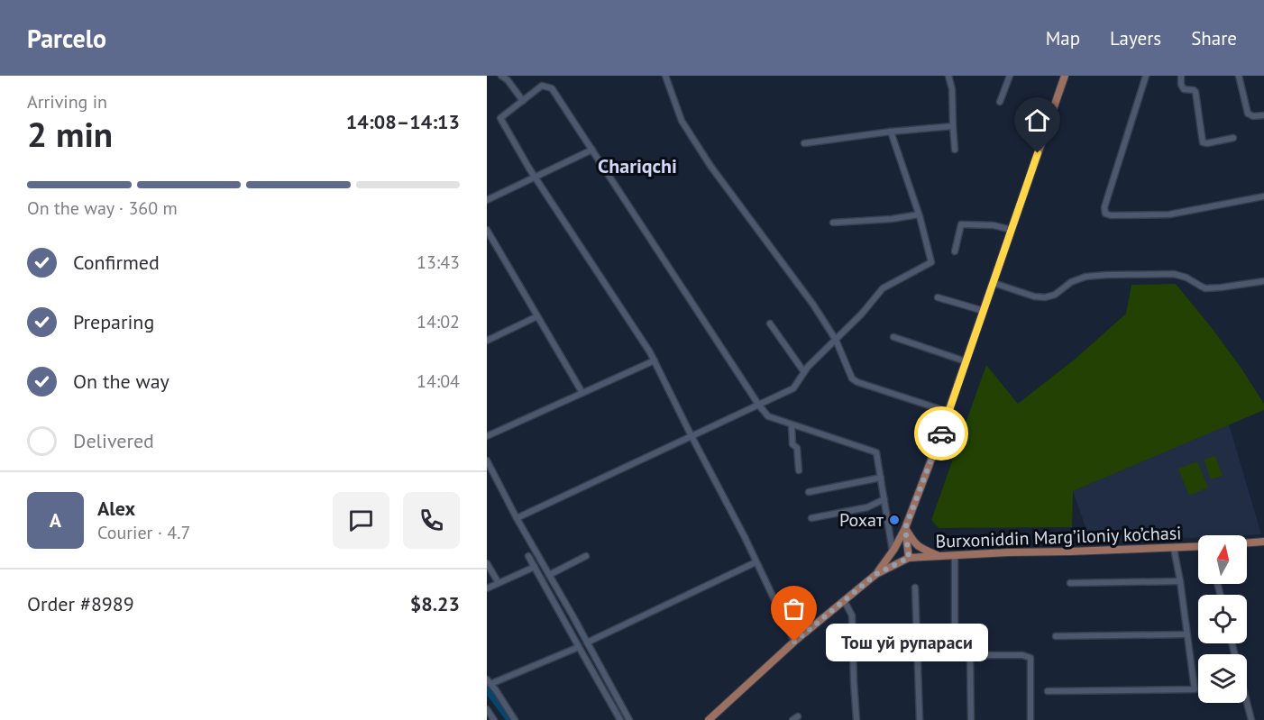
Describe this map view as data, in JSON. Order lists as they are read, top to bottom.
{
  "streets": {
    "main road": ["Burxoniddin Marg’iloniy ko’chasi"]
  },
  "districts": ["Chariqchi"],
  "places": ["Рохат", "Тош уй рупараси"],
  "north": "top",
  "page": {
    "header": "Parcelo",
    "nav": ["Map", "Layers", "Share"],
    "heading": ["2 min", "Arriving in", "14:08–14:13"],
    "panel": [
      "Alex",
      "Courier · 4.7",
      "Order #8989",
      "$8.23"
    ],
    "bar": "On the way · 360 m",
    "list": [
      ["Confirmed", "13:43"],
      ["Preparing", "14:02"],
      ["On the way", "14:04"],
      "Delivered"
    ],
    "round": "A",
    "bubble": "Тош уй рупараси"
  }
}
